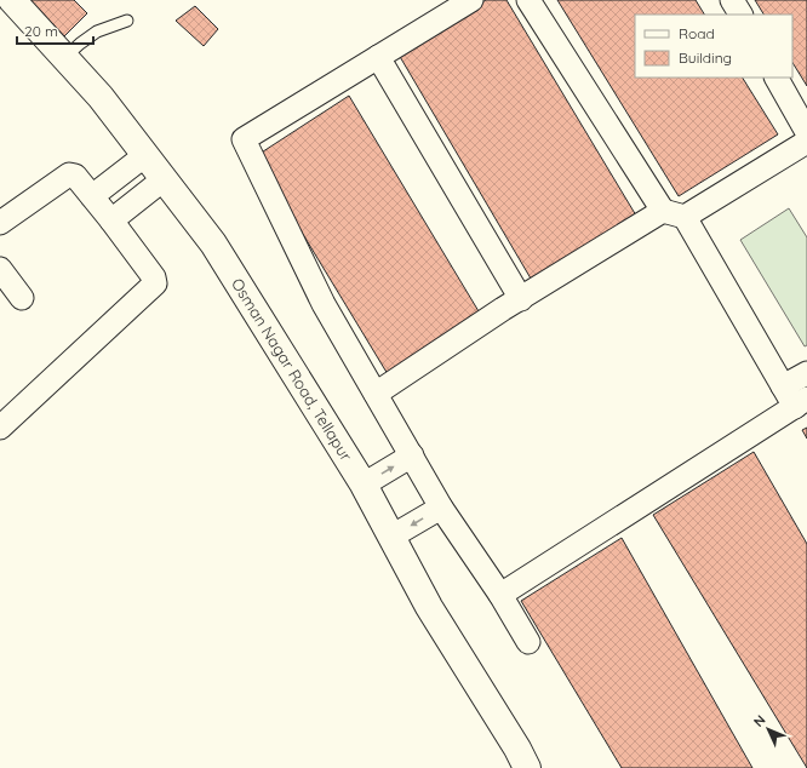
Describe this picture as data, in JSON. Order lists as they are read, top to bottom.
{
  "streets": {
    "street": ["Osman Nagar Road, Tellapur"]
  },
  "legend": ["Road", "Building"],
  "scale_bar": "20 m",
  "north": "top left"
}
